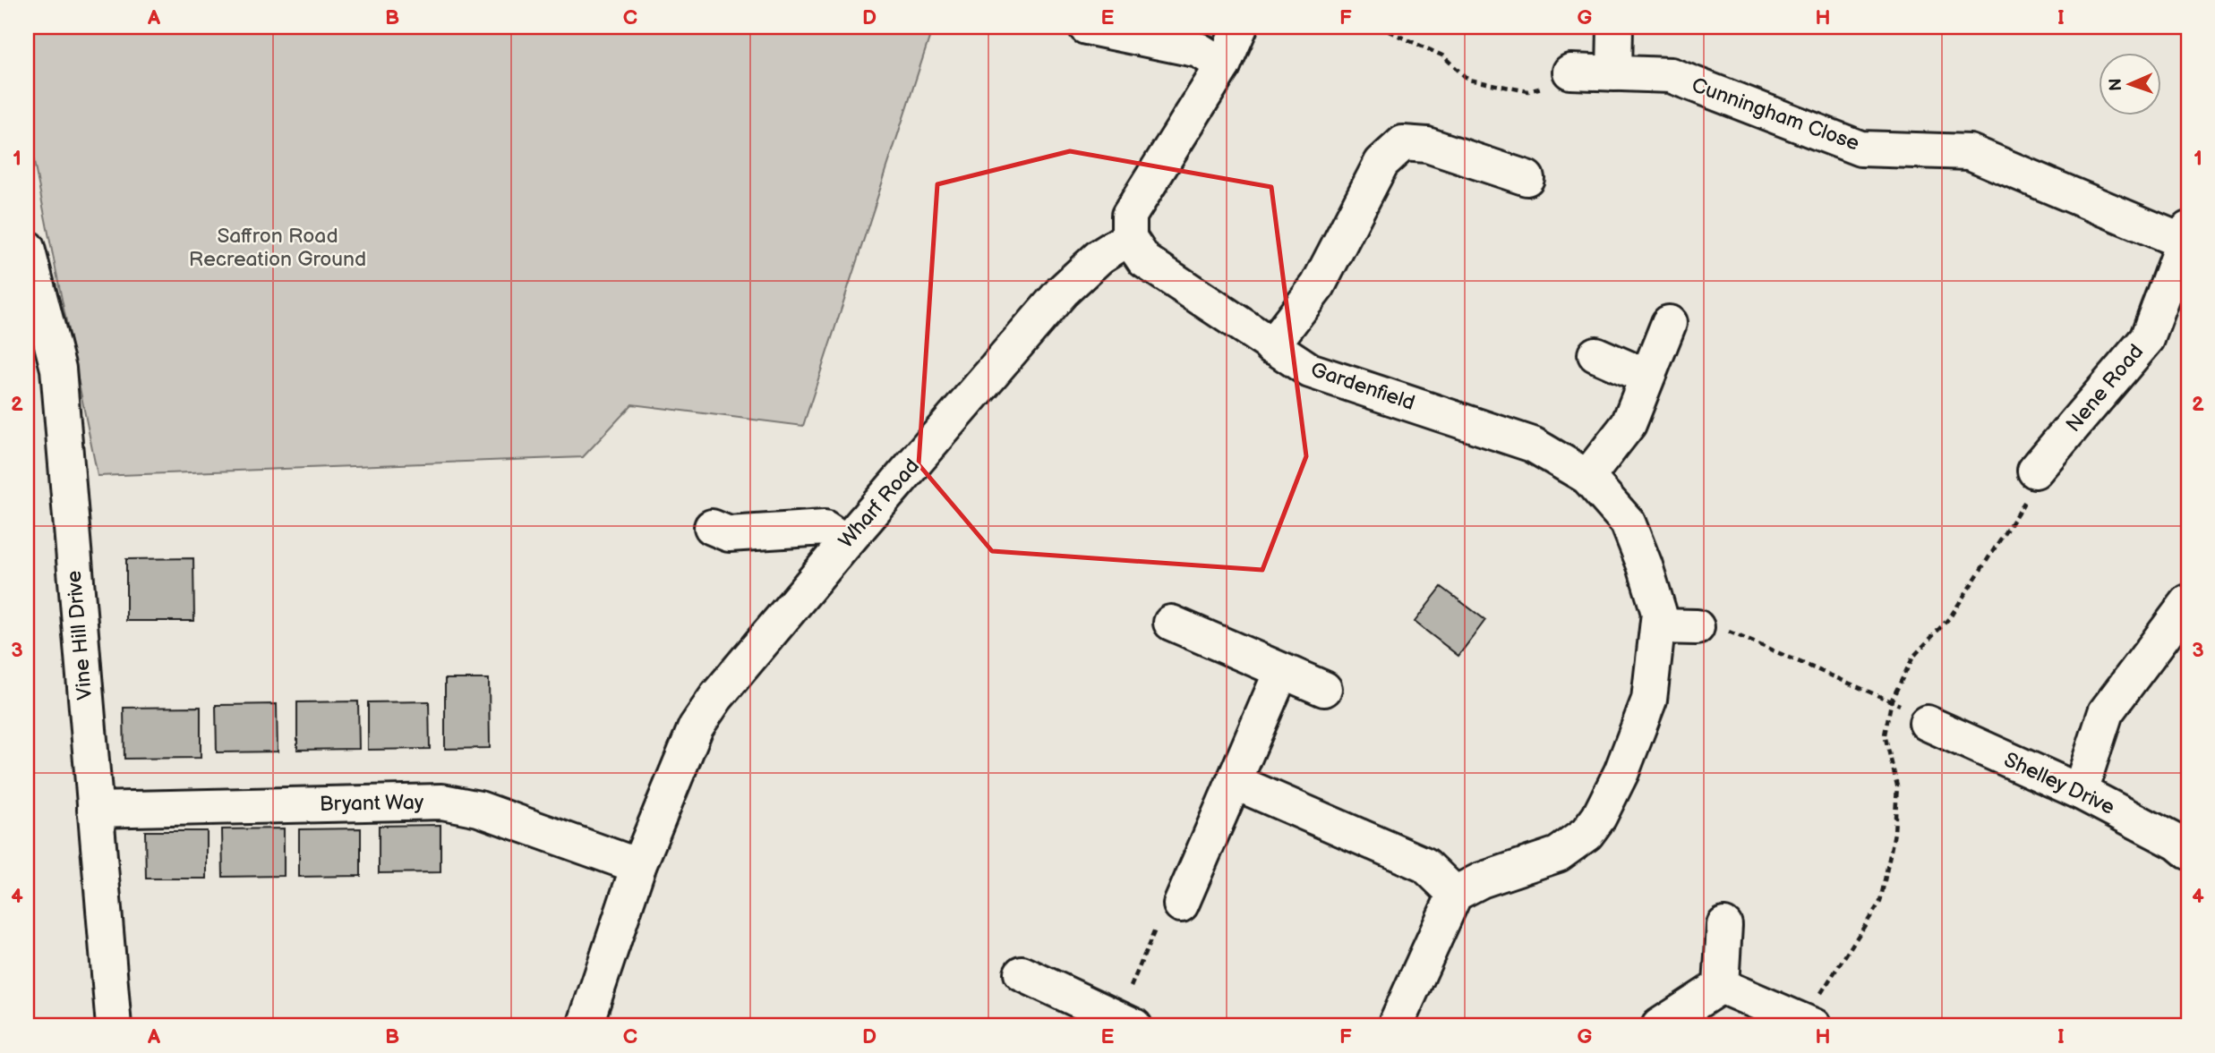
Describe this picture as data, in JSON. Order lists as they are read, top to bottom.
{
  "streets": {
    "street": [
      "Cunningham Close",
      "Gardenfield",
      "Nene Road",
      "Wharf Road",
      "Vine Hill Drive",
      "Shelley Drive",
      "Bryant Way"
    ]
  },
  "crossings": [
    ["Cunningham Close", "Nene Road"],
    ["Gardenfield", "Wharf Road"],
    ["Wharf Road", "Bryant Way"],
    ["Vine Hill Drive", "Bryant Way"]
  ],
  "parks": ["Saffron Road Recreation Ground"],
  "north": "left",
  "grid": {
    "columns": [
      "A",
      "B",
      "C",
      "D",
      "E",
      "F",
      "G",
      "H",
      "I"
    ],
    "rows": [
      "1",
      "2",
      "3",
      "4"
    ]
  }
}
